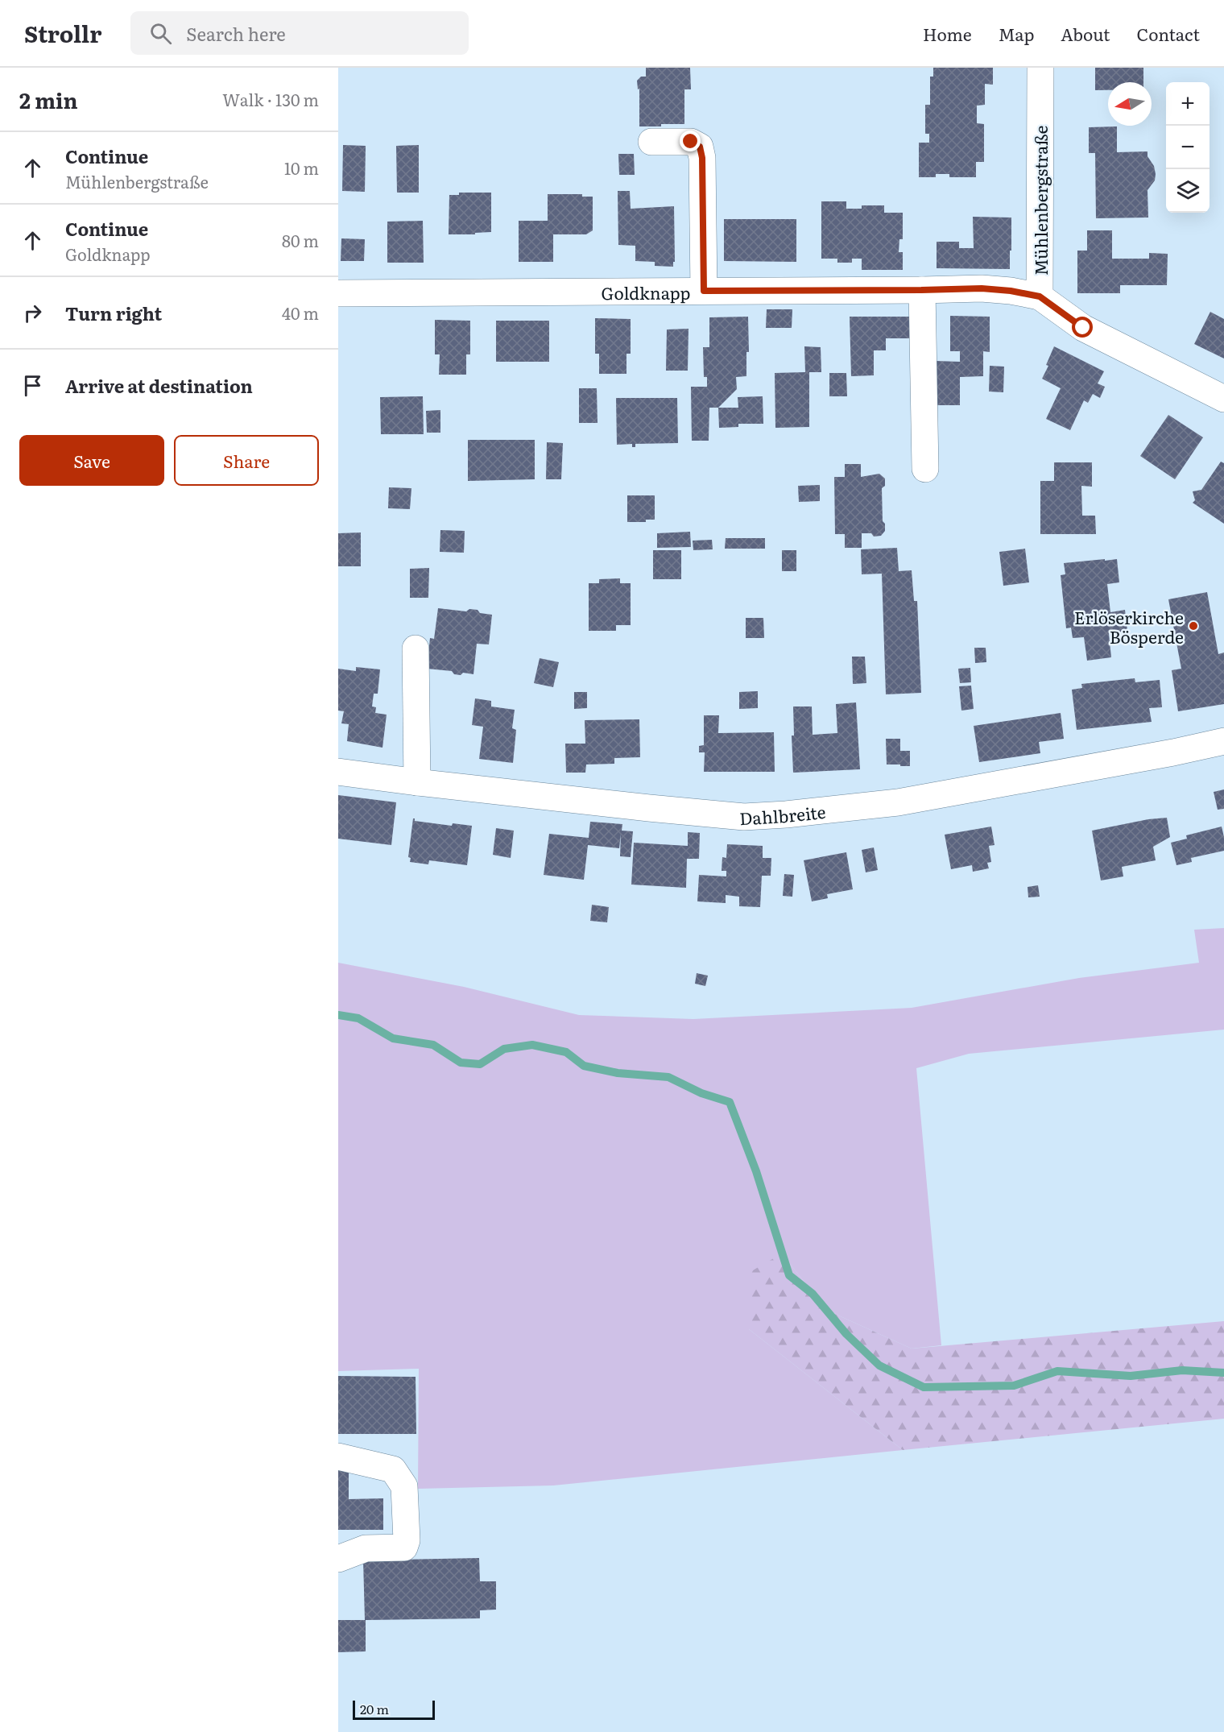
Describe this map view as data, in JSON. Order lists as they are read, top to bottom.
{
  "streets": {
    "street": ["Mühlenbergstraße", "Goldknapp", "Dahlbreite"]
  },
  "crossings": [
    ["Mühlenbergstraße", "Goldknapp"]
  ],
  "places": ["Erlöserkirche Bösperde"],
  "scale_bar": "20 m",
  "north": "left",
  "page": {
    "header": "Strollr",
    "search": "Search here",
    "nav": [
      "Home",
      "Map",
      "About",
      "Contact"
    ],
    "heading": ["2 min", "Walk · 130 m"],
    "map_buttons": ["+", "−"],
    "list": [
      ["Continue", "Mühlenbergstraße", "10 m"],
      ["Continue", "Goldknapp", "80 m"],
      ["Turn right", "40 m"],
      "Arrive at destination"
    ],
    "buttons": ["Save", "Share"],
    "scale": "20 m"
  }
}
